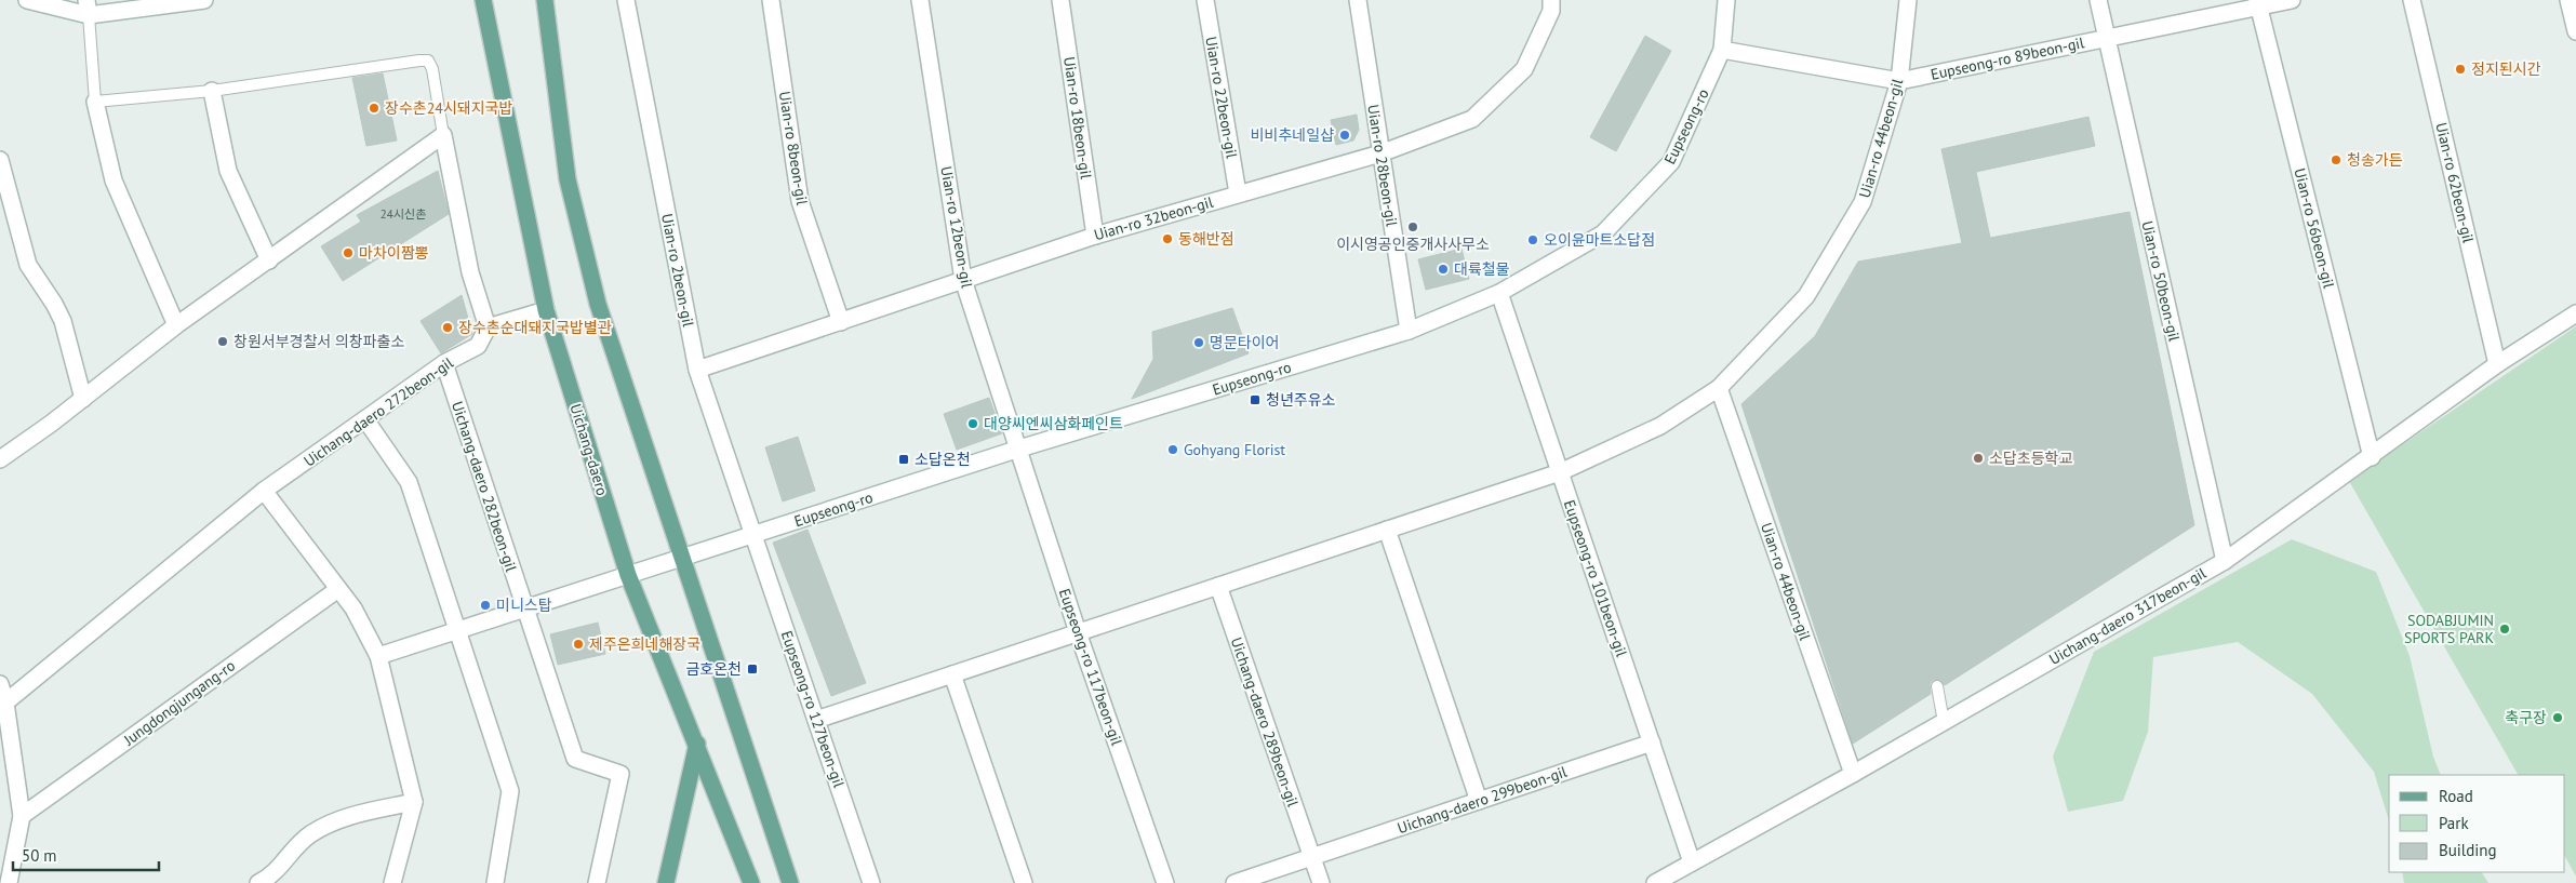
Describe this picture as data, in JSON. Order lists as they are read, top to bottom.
{
  "streets": {
    "main road": ["Uichang-daero"],
    "street": [
      "Eupseong-ro 89beon-gil",
      "Uian-ro 22beon-gil",
      "Uian-ro 18beon-gil",
      "Eupseong-ro",
      "Uian-ro 44beon-gil",
      "Uian-ro 8beon-gil",
      "Uian-ro 28beon-gil",
      "Uian-ro 62beon-gil",
      "Uian-ro 32beon-gil",
      "Uian-ro 12beon-gil",
      "Uian-ro 56beon-gil",
      "Uian-ro 2beon-gil",
      "Uian-ro 50beon-gil",
      "Uichang-daero 272beon-gil",
      "Uichang-daero 282beon-gil",
      "Eupseong-ro 101beon-gil",
      "Uichang-daero 317beon-gil",
      "Eupseong-ro 117beon-gil",
      "Jungdongjungang-ro",
      "Eupseong-ro 127beon-gil",
      "Uichang-daero 289beon-gil",
      "Uichang-daero 299beon-gil"
    ]
  },
  "crossings": [
    ["Eupseong-ro 89beon-gil", "Eupseong-ro"],
    ["Eupseong-ro 89beon-gil", "Uian-ro 44beon-gil"],
    ["Eupseong-ro 89beon-gil", "Uian-ro 56beon-gil"],
    ["Eupseong-ro 89beon-gil", "Uian-ro 50beon-gil"],
    ["Uian-ro 22beon-gil", "Uian-ro 32beon-gil"],
    ["Uian-ro 18beon-gil", "Uian-ro 32beon-gil"],
    ["Eupseong-ro", "Uian-ro 28beon-gil"],
    ["Eupseong-ro", "Uian-ro 12beon-gil"],
    ["Eupseong-ro", "Uian-ro 2beon-gil"],
    ["Eupseong-ro", "Uichang-daero"],
    ["Eupseong-ro", "Eupseong-ro 101beon-gil"],
    ["Eupseong-ro", "Eupseong-ro 117beon-gil"],
    ["Eupseong-ro", "Eupseong-ro 127beon-gil"],
    ["Uian-ro 44beon-gil", "Eupseong-ro 101beon-gil"],
    ["Uian-ro 44beon-gil", "Uichang-daero 317beon-gil"],
    ["Uian-ro 8beon-gil", "Uian-ro 32beon-gil"],
    ["Uian-ro 28beon-gil", "Uian-ro 32beon-gil"],
    ["Uian-ro 62beon-gil", "Uichang-daero 317beon-gil"],
    ["Uian-ro 32beon-gil", "Uian-ro 12beon-gil"],
    ["Uian-ro 32beon-gil", "Uian-ro 2beon-gil"],
    ["Uian-ro 12beon-gil", "Eupseong-ro 117beon-gil"],
    ["Uian-ro 56beon-gil", "Uichang-daero 317beon-gil"],
    ["Uian-ro 2beon-gil", "Eupseong-ro 127beon-gil"],
    ["Uian-ro 50beon-gil", "Uichang-daero 317beon-gil"],
    ["Uichang-daero 272beon-gil", "Uichang-daero 282beon-gil"],
    ["Eupseong-ro 101beon-gil", "Uichang-daero 317beon-gil"],
    ["Eupseong-ro 101beon-gil", "Uichang-daero 299beon-gil"],
    ["Uichang-daero 289beon-gil", "Uichang-daero 299beon-gil"]
  ],
  "places": {
    "other": [
      "정지된시간",
      "장수촌24시돼지국밥",
      "비비추네일샵",
      "청송가든",
      "이시영공인중개사사무소",
      "동해반점",
      "오이윤마트소답점",
      "마차이짬뽕",
      "대륙철물",
      "장수촌순대돼지국밥별관",
      "창원서부경찰서 의창파출소",
      "명문타이어",
      "대양씨엔씨삼화페인트",
      "Gohyang Florist",
      "소답초등학교",
      "미니스탑",
      "SODABJUMIN SPORTS PARK",
      "제주은희네해장국",
      "축구장"
    ],
    "transit": ["청년주유소", "소답온천", "금호온천"]
  },
  "house_numbers": ["24시신촌"],
  "legend": ["Road", "Park", "Building"],
  "scale_bar": "50 m"
}
